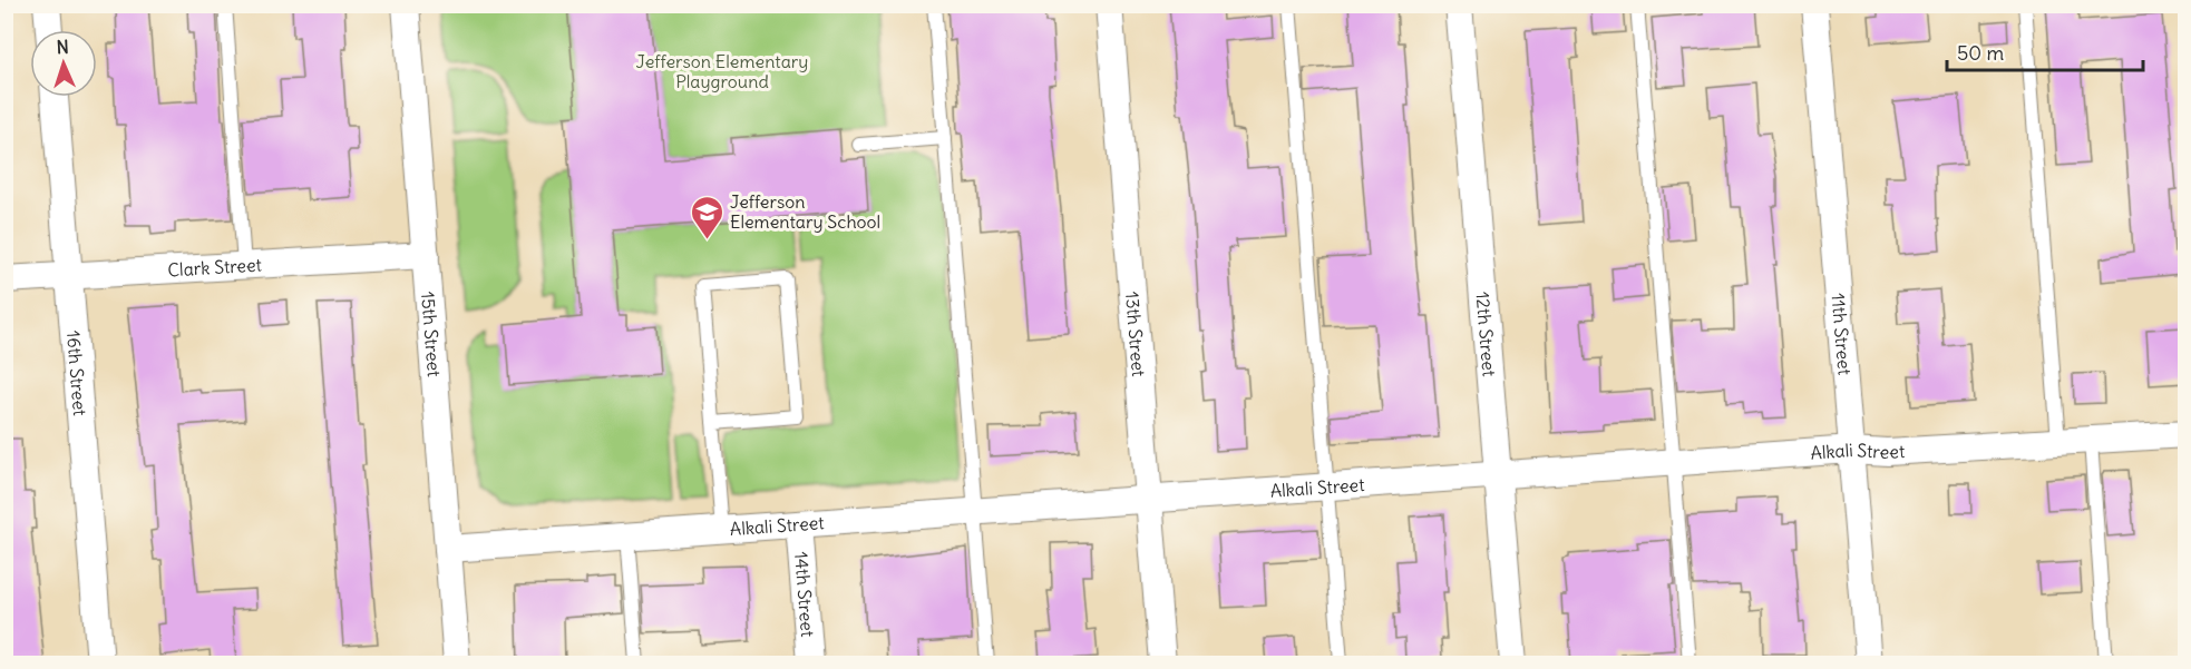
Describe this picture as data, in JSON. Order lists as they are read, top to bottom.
{
  "streets": {
    "street": [
      "Clark Street",
      "15th Street",
      "11th Street",
      "13th Street",
      "12th Street",
      "16th Street",
      "Alkali Street",
      "14th Street"
    ]
  },
  "crossings": [
    ["Clark Street", "15th Street"],
    ["Clark Street", "16th Street"],
    ["15th Street", "Alkali Street"],
    ["11th Street", "Alkali Street"],
    ["13th Street", "Alkali Street"],
    ["12th Street", "Alkali Street"],
    ["Alkali Street", "14th Street"]
  ],
  "parks": ["Jefferson Elementary Playground"],
  "places": {
    "school or university": ["Jefferson Elementary School"]
  },
  "scale_bar": "50 m",
  "north": "top"
}
